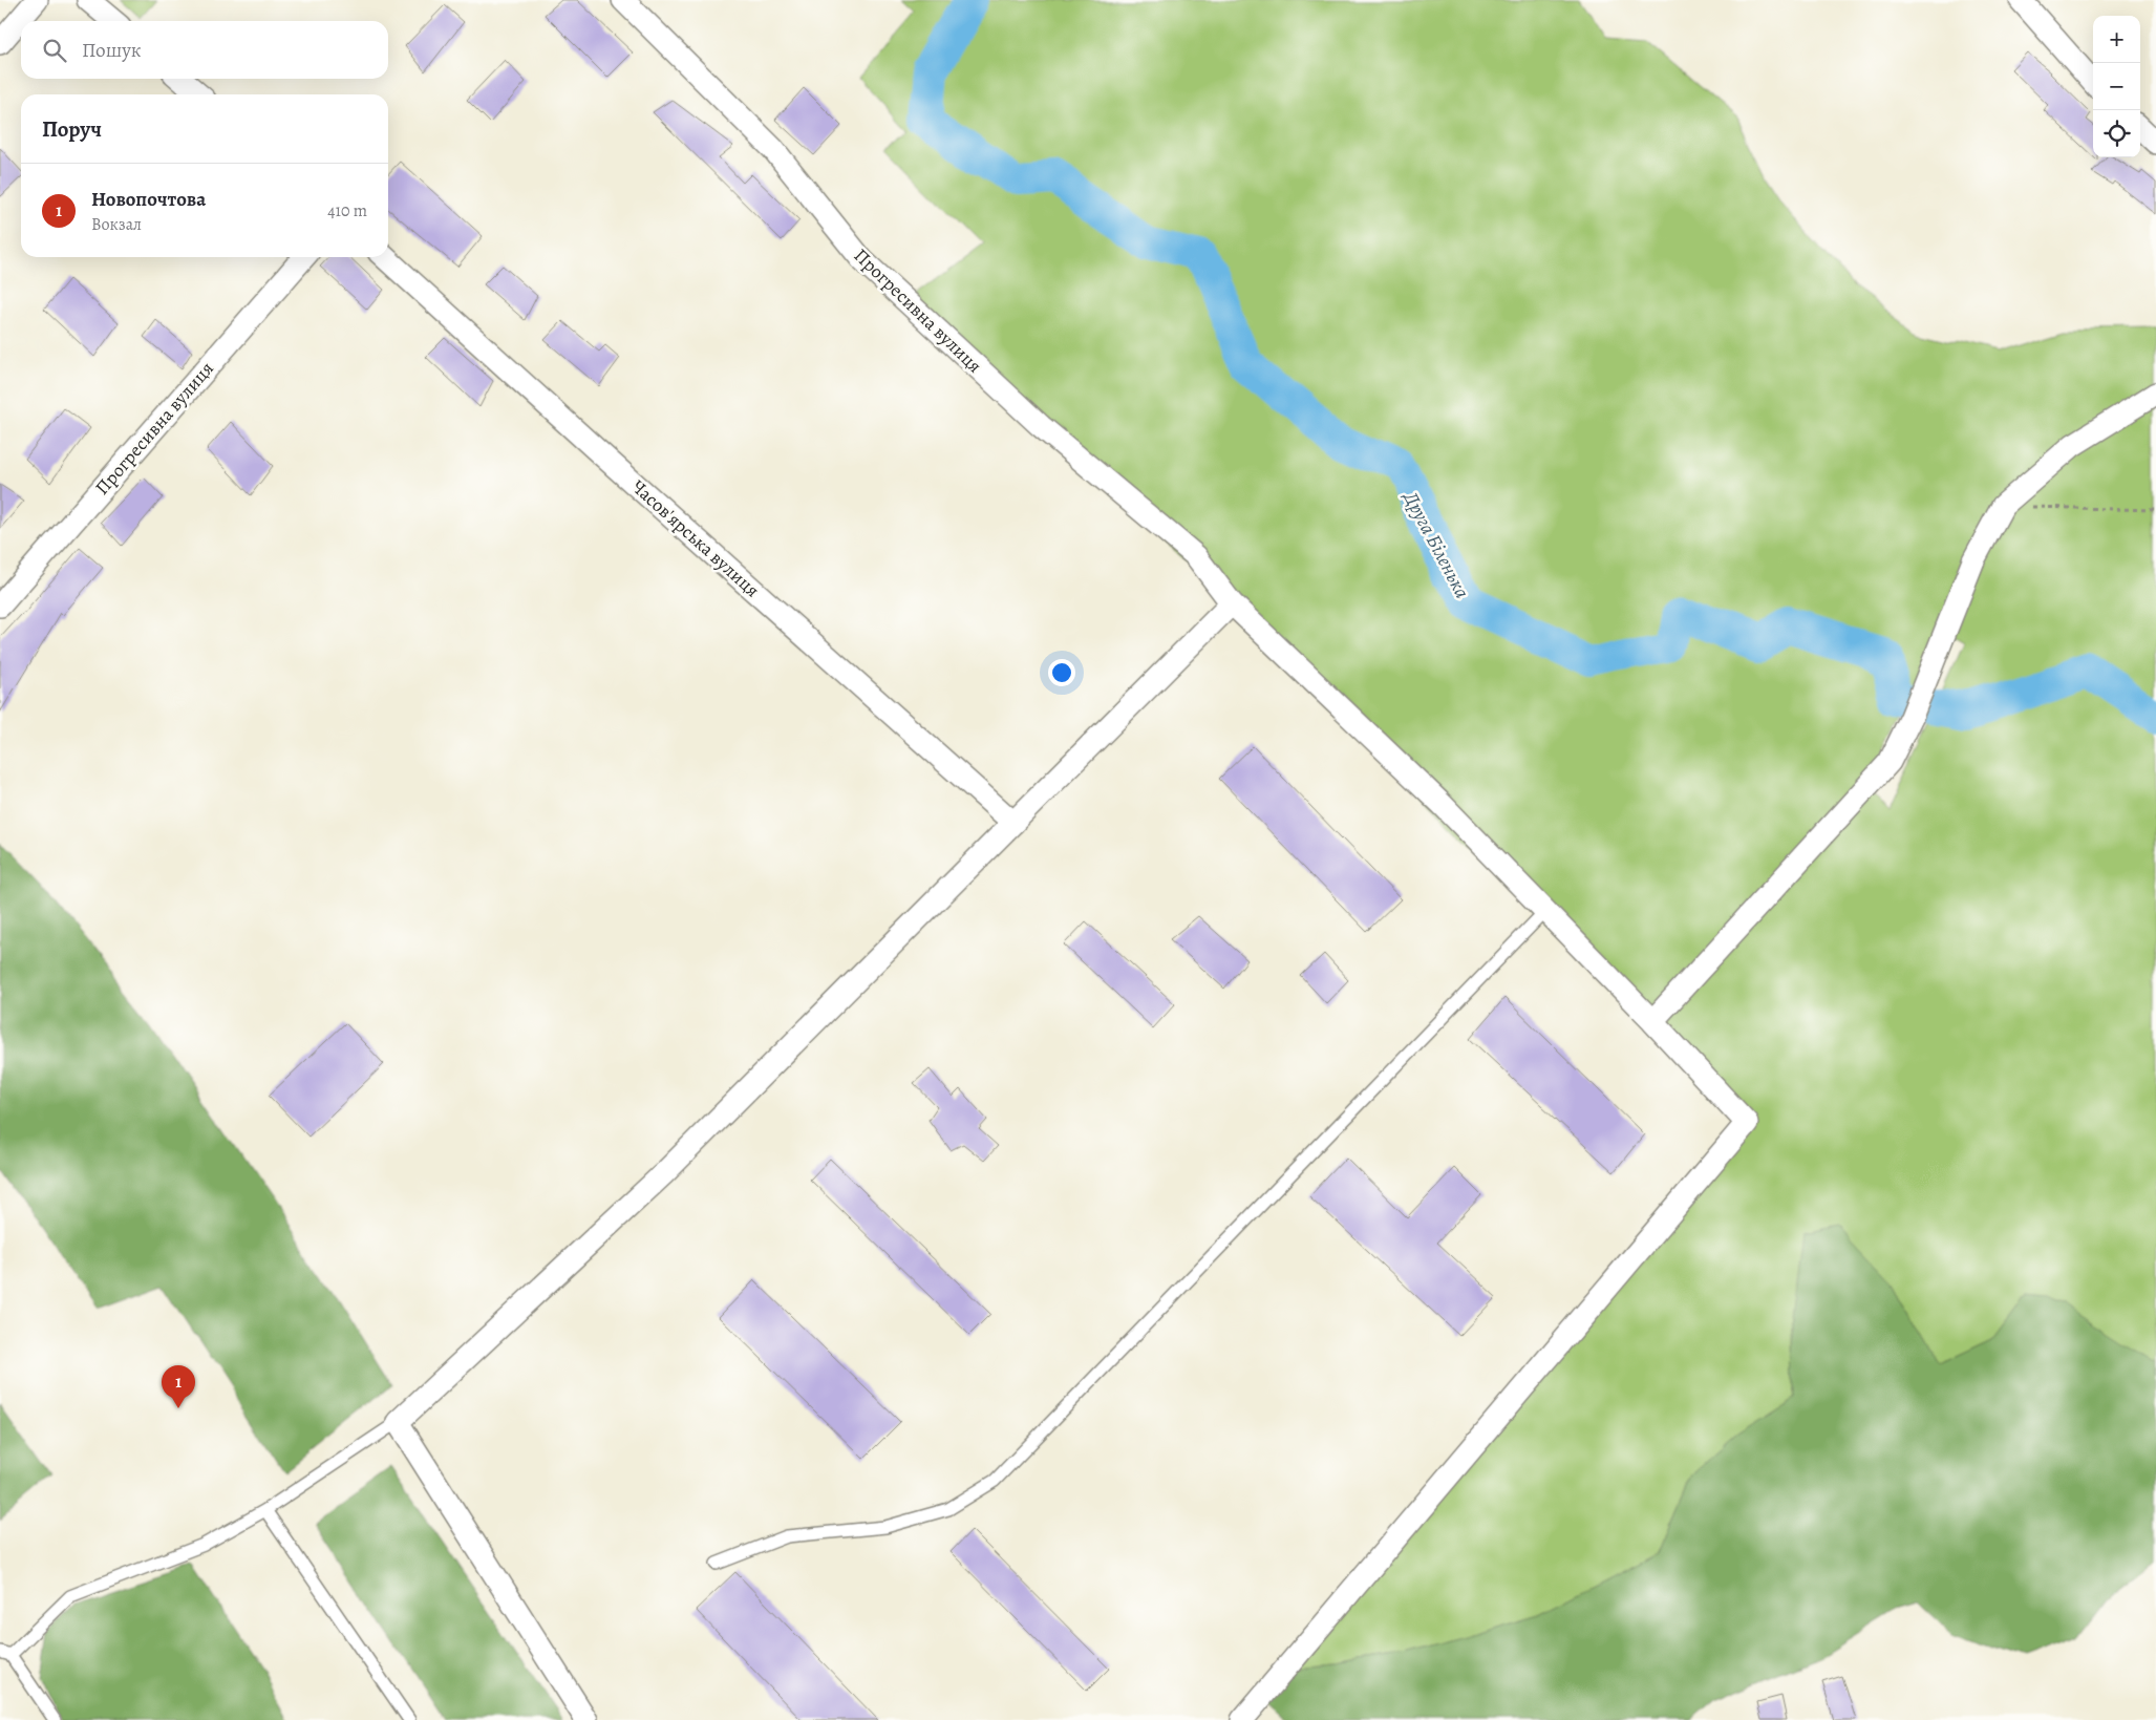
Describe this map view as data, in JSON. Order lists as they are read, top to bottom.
{
  "streets": {
    "street": ["Прогресивна вулиця", "Часов'ярська вулиця"]
  },
  "water": ["Друга Біленька"],
  "page": {
    "map_buttons": ["+", "−"],
    "search": "Пошук",
    "heading": "Поруч",
    "list": [
      {
        "mark": "1",
        "name": "Новопочтова",
        "note": "Вокзал",
        "value": "410 m"
      }
    ],
    "pins": "1"
  }
}
